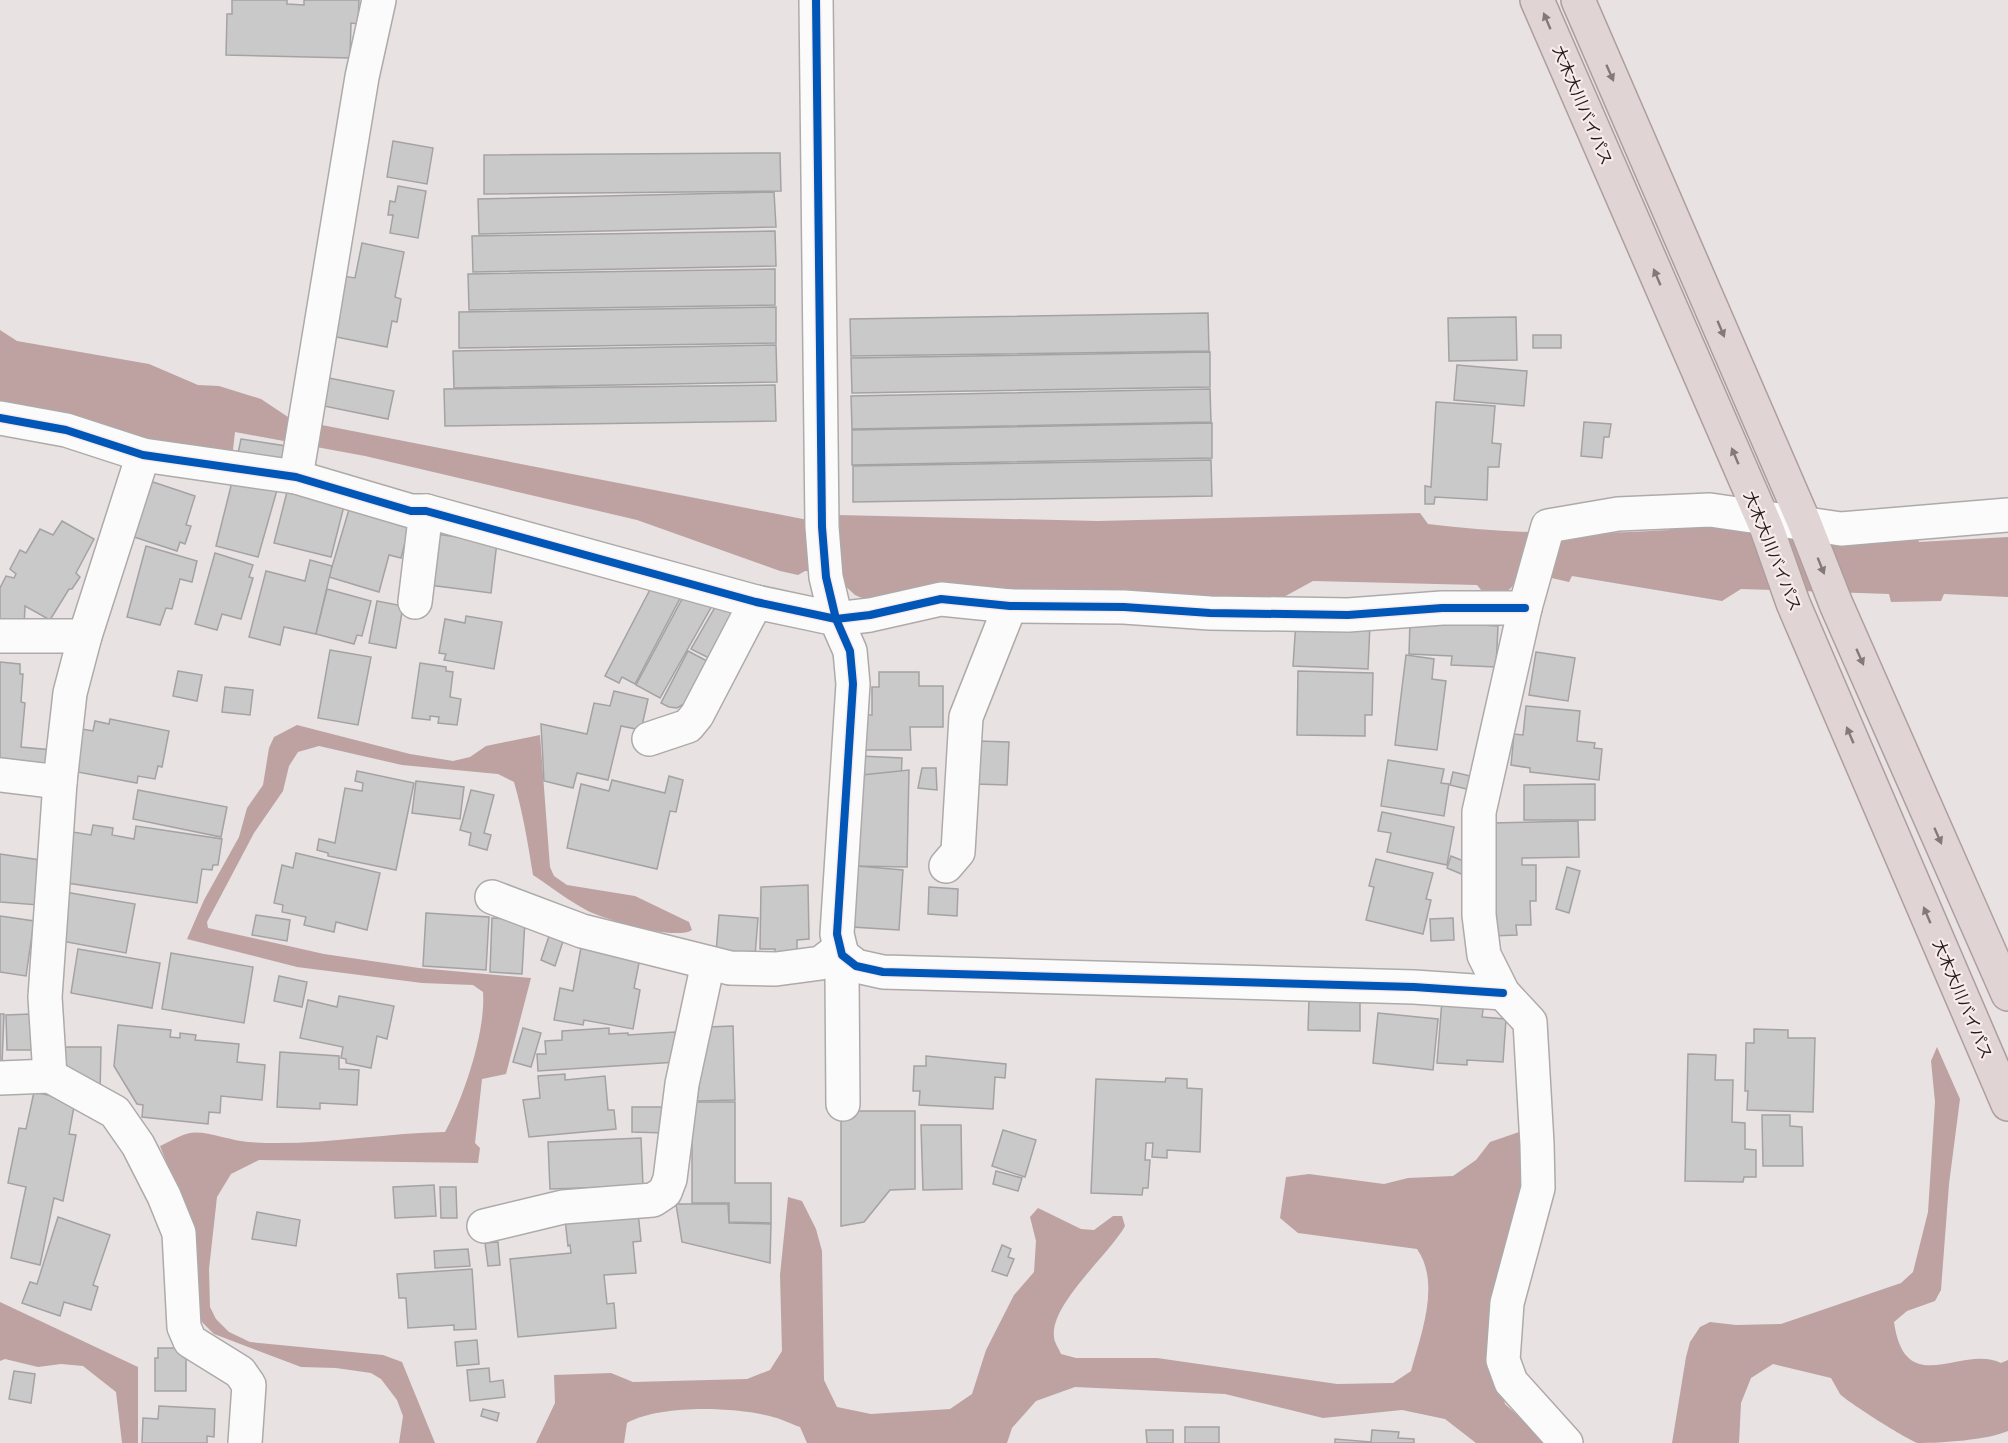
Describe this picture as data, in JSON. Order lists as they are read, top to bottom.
{
  "streets": {
    "highway": ["大木大川バイパス"]
  }
}
